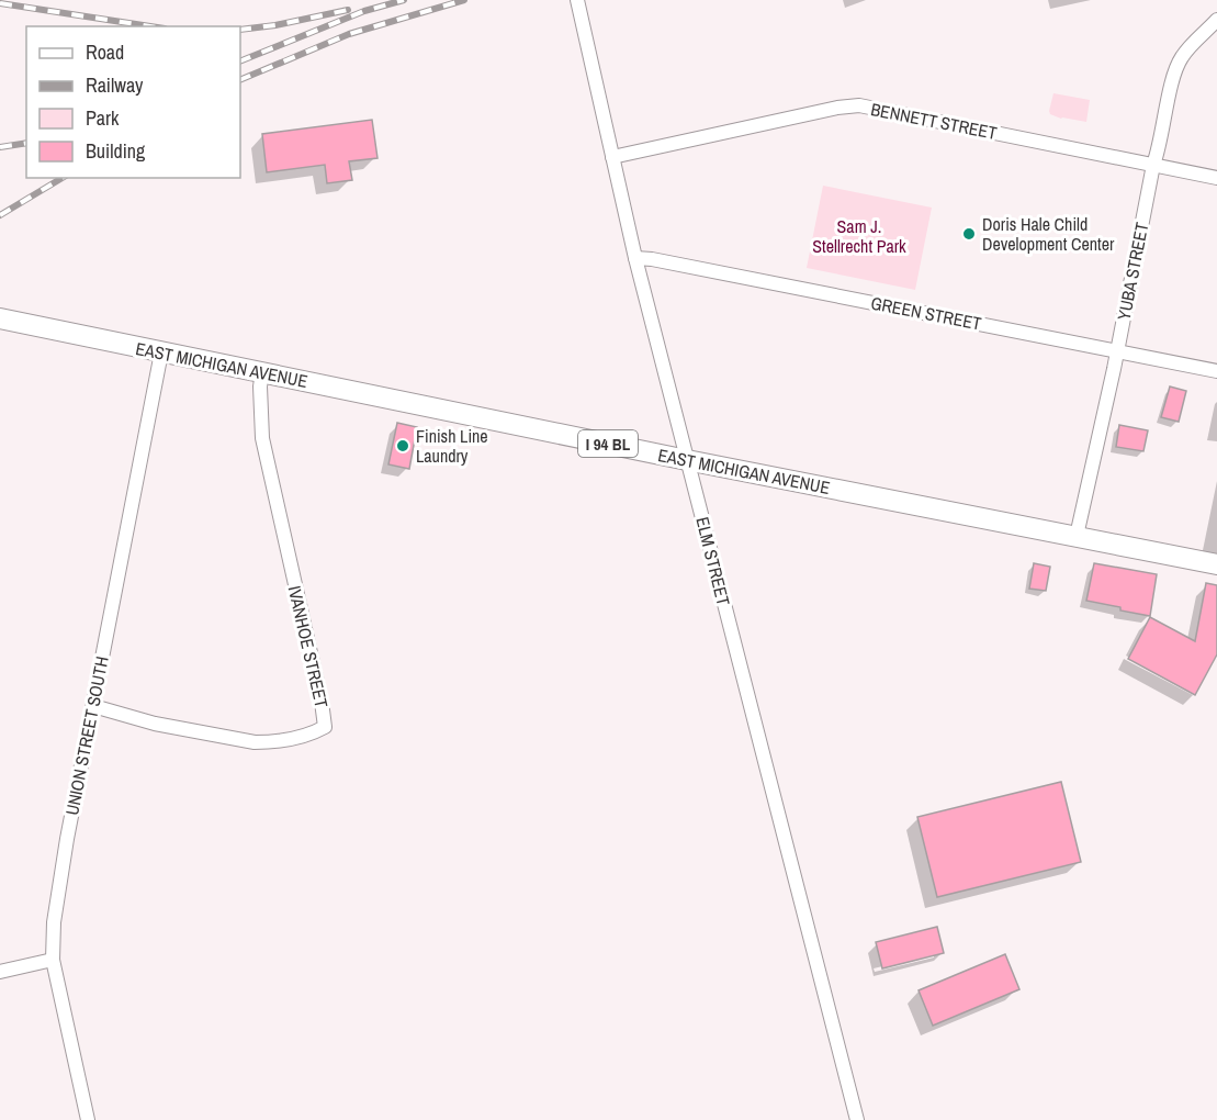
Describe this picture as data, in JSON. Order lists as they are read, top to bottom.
{
  "streets": {
    "highway": ["EAST MICHIGAN AVENUE", "I 94 BL"],
    "street": [
      "BENNETT STREET",
      "YUBA STREET",
      "GREEN STREET",
      "ELM STREET",
      "IVANHOE STREET",
      "UNION STREET SOUTH"
    ]
  },
  "crossings": [
    ["BENNETT STREET", "YUBA STREET"],
    ["BENNETT STREET", "ELM STREET"],
    ["YUBA STREET", "GREEN STREET"],
    ["YUBA STREET", "EAST MICHIGAN AVENUE"],
    ["GREEN STREET", "ELM STREET"],
    ["EAST MICHIGAN AVENUE", "ELM STREET"],
    ["EAST MICHIGAN AVENUE", "IVANHOE STREET"],
    ["EAST MICHIGAN AVENUE", "UNION STREET SOUTH"],
    ["IVANHOE STREET", "UNION STREET SOUTH"]
  ],
  "parks": ["Sam J. Stellrecht Park"],
  "places": ["Doris Hale Child Development Center", "Finish Line Laundry"],
  "legend": [
    "Road",
    "Railway",
    "Park",
    "Building"
  ]
}
